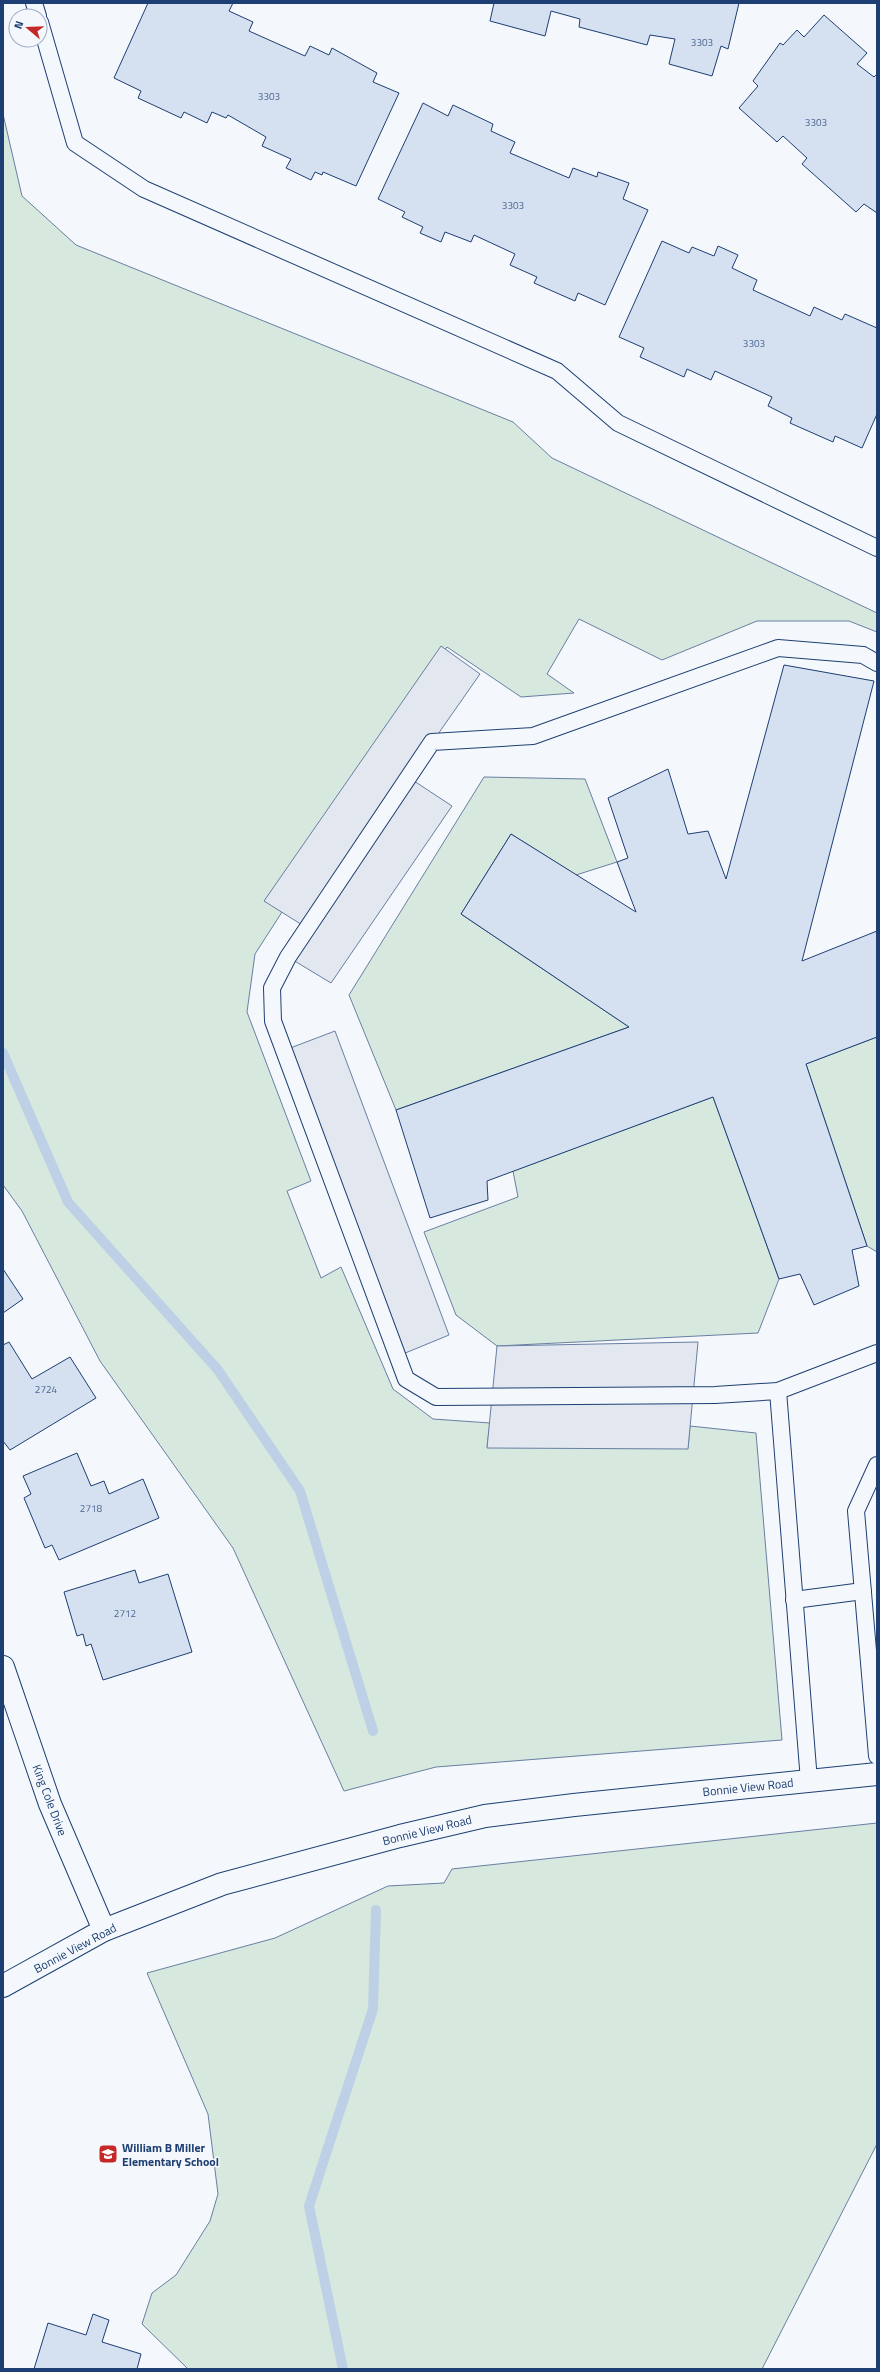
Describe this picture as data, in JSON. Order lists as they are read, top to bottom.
{
  "streets": {
    "street": ["Bonnie View Road", "King Cole Drive"]
  },
  "crossings": [
    ["Bonnie View Road", "King Cole Drive"]
  ],
  "places": {
    "school or university": ["William B Miller Elementary School"]
  },
  "house_numbers": [
    "3303",
    "3303",
    "3303",
    "3303",
    "3303",
    "2724",
    "2718",
    "2712"
  ],
  "north": "left"
}
